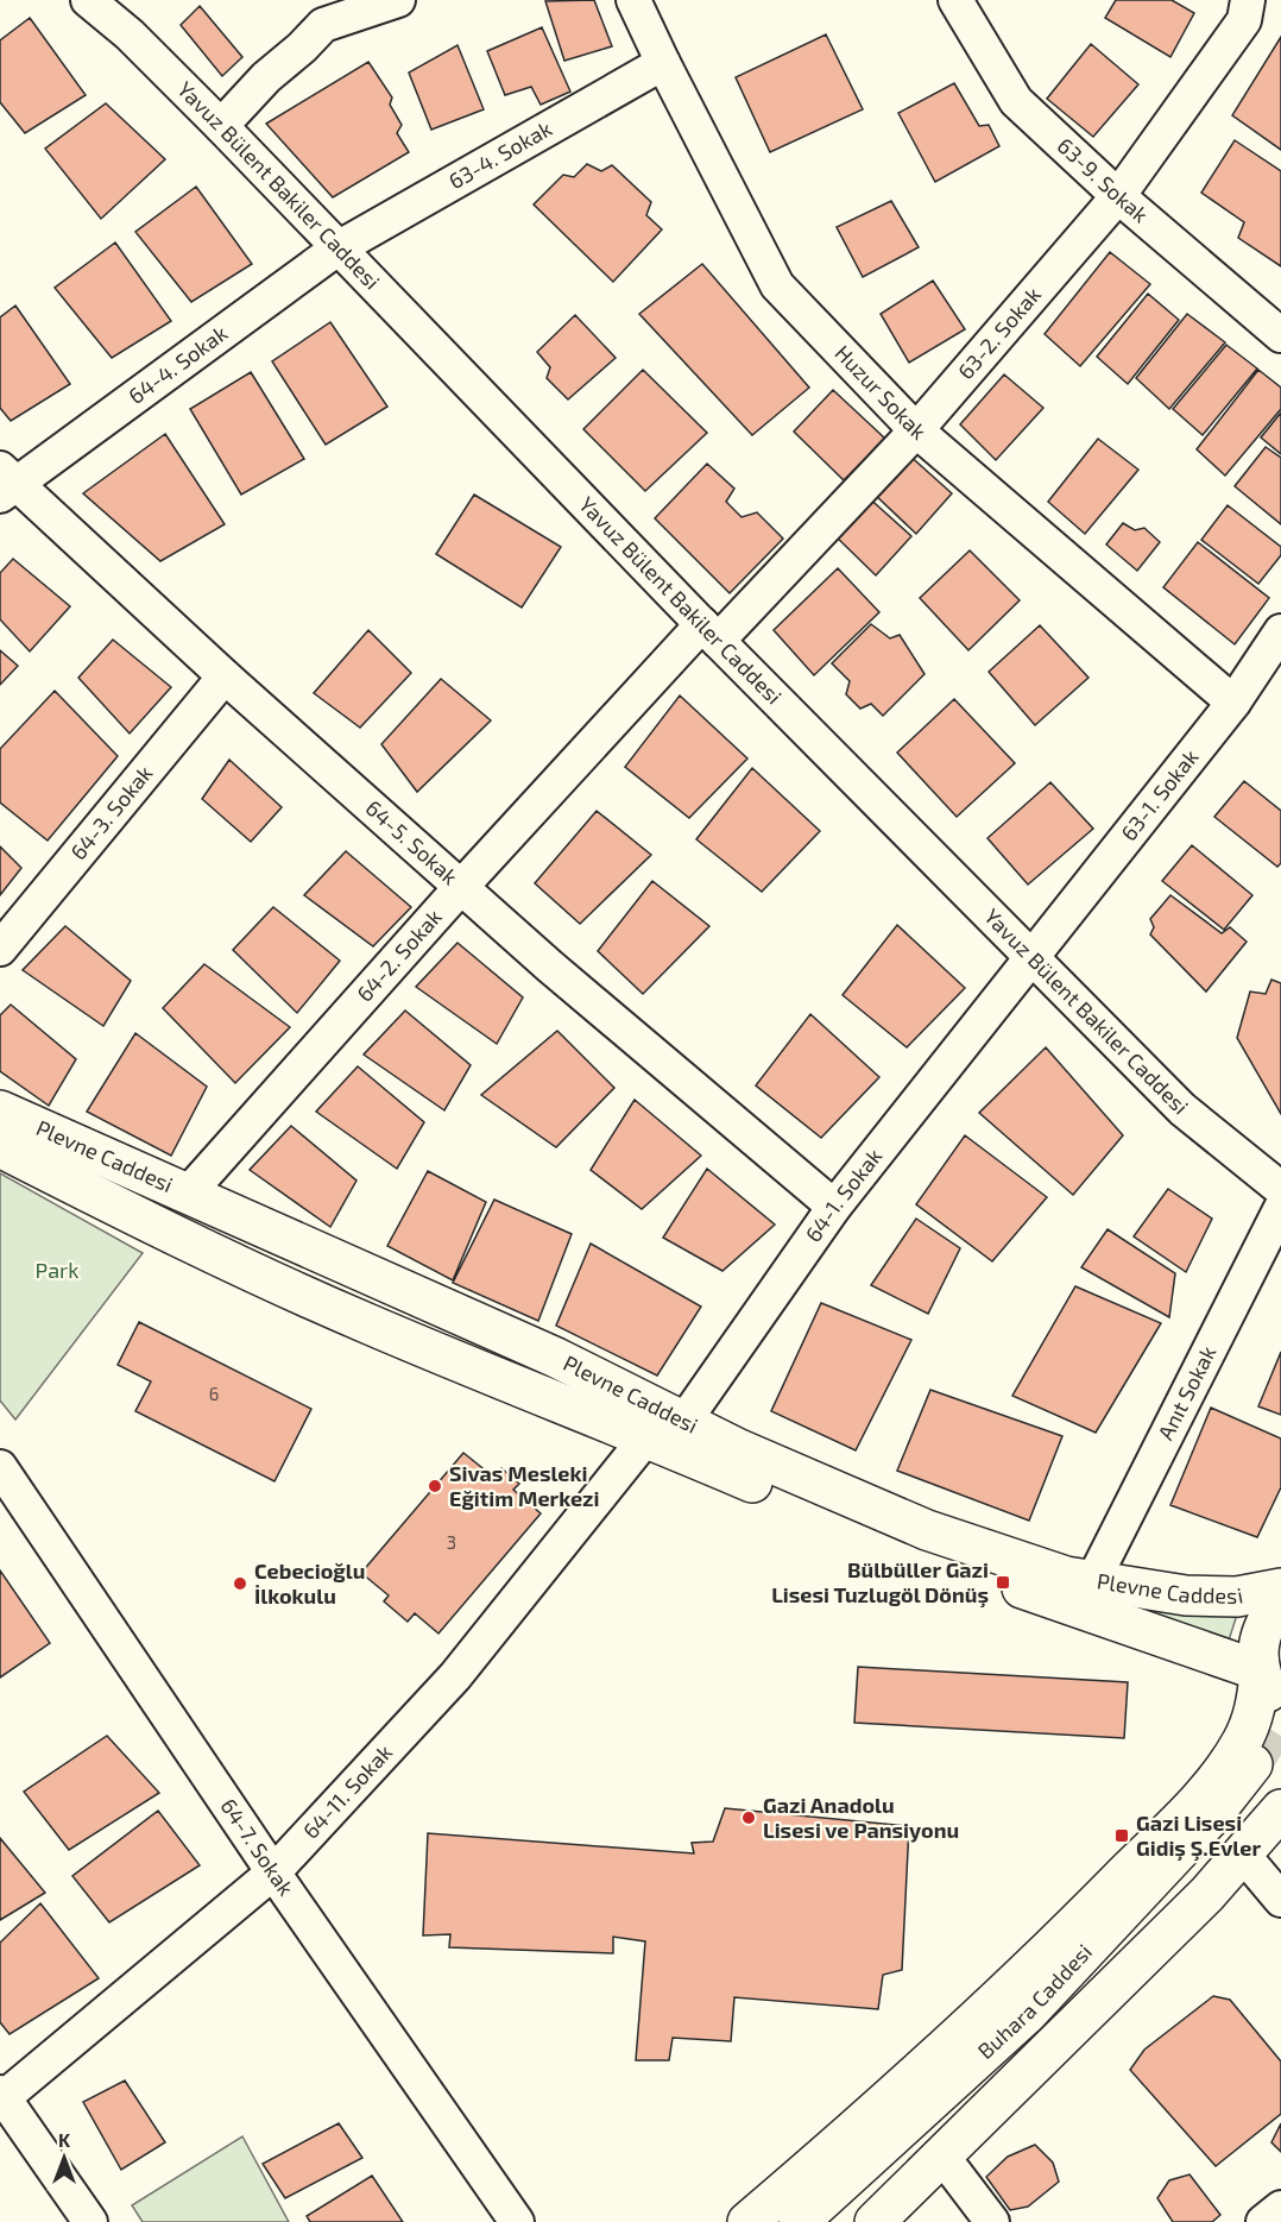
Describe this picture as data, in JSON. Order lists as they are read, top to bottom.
{
  "streets": {
    "main road": ["Plevne Caddesi", "Buhara Caddesi"],
    "street": [
      "63-4. Sokak",
      "63-9. Sokak",
      "Yavuz Bülent Bakiler Caddesi",
      "63-2. Sokak",
      "64-4. Sokak",
      "Huzur Sokak",
      "63-1. Sokak",
      "64-3. Sokak",
      "64-5. Sokak",
      "64-2. Sokak",
      "64-1. Sokak",
      "Anıt Sokak",
      "64-11. Sokak",
      "64-7. Sokak"
    ]
  },
  "crossings": [
    ["63-4. Sokak", "Yavuz Bülent Bakiler Caddesi"],
    ["63-4. Sokak", "64-4. Sokak"],
    ["63-4. Sokak", "Huzur Sokak"],
    ["63-9. Sokak", "63-2. Sokak"],
    ["Yavuz Bülent Bakiler Caddesi", "63-2. Sokak"],
    ["Yavuz Bülent Bakiler Caddesi", "64-4. Sokak"],
    ["Yavuz Bülent Bakiler Caddesi", "63-1. Sokak"],
    ["Yavuz Bülent Bakiler Caddesi", "64-2. Sokak"],
    ["Yavuz Bülent Bakiler Caddesi", "64-1. Sokak"],
    ["63-2. Sokak", "Huzur Sokak"],
    ["63-2. Sokak", "64-2. Sokak"],
    ["64-4. Sokak", "64-5. Sokak"],
    ["Huzur Sokak", "63-1. Sokak"],
    ["63-1. Sokak", "64-1. Sokak"],
    ["64-3. Sokak", "64-5. Sokak"],
    ["64-5. Sokak", "64-2. Sokak"],
    ["64-5. Sokak", "64-1. Sokak"],
    ["64-2. Sokak", "Plevne Caddesi"],
    ["Plevne Caddesi", "64-1. Sokak"],
    ["Plevne Caddesi", "Anıt Sokak"],
    ["Plevne Caddesi", "64-11. Sokak"],
    ["64-1. Sokak", "64-11. Sokak"],
    ["64-11. Sokak", "64-7. Sokak"]
  ],
  "parks": ["Park"],
  "places": {
    "other": ["Sivas Mesleki Eğitim Merkezi", "Cebecioğlu İlkokulu", "Gazi Anadolu Lisesi ve Pansiyonu"],
    "transit": ["Bülbüller Gazi Lisesi Tuzlugöl Dönüş", "Gazi Lisesi Gidiş Ş.Evler"]
  },
  "house_numbers": ["6", "3"],
  "north": "top"
}
